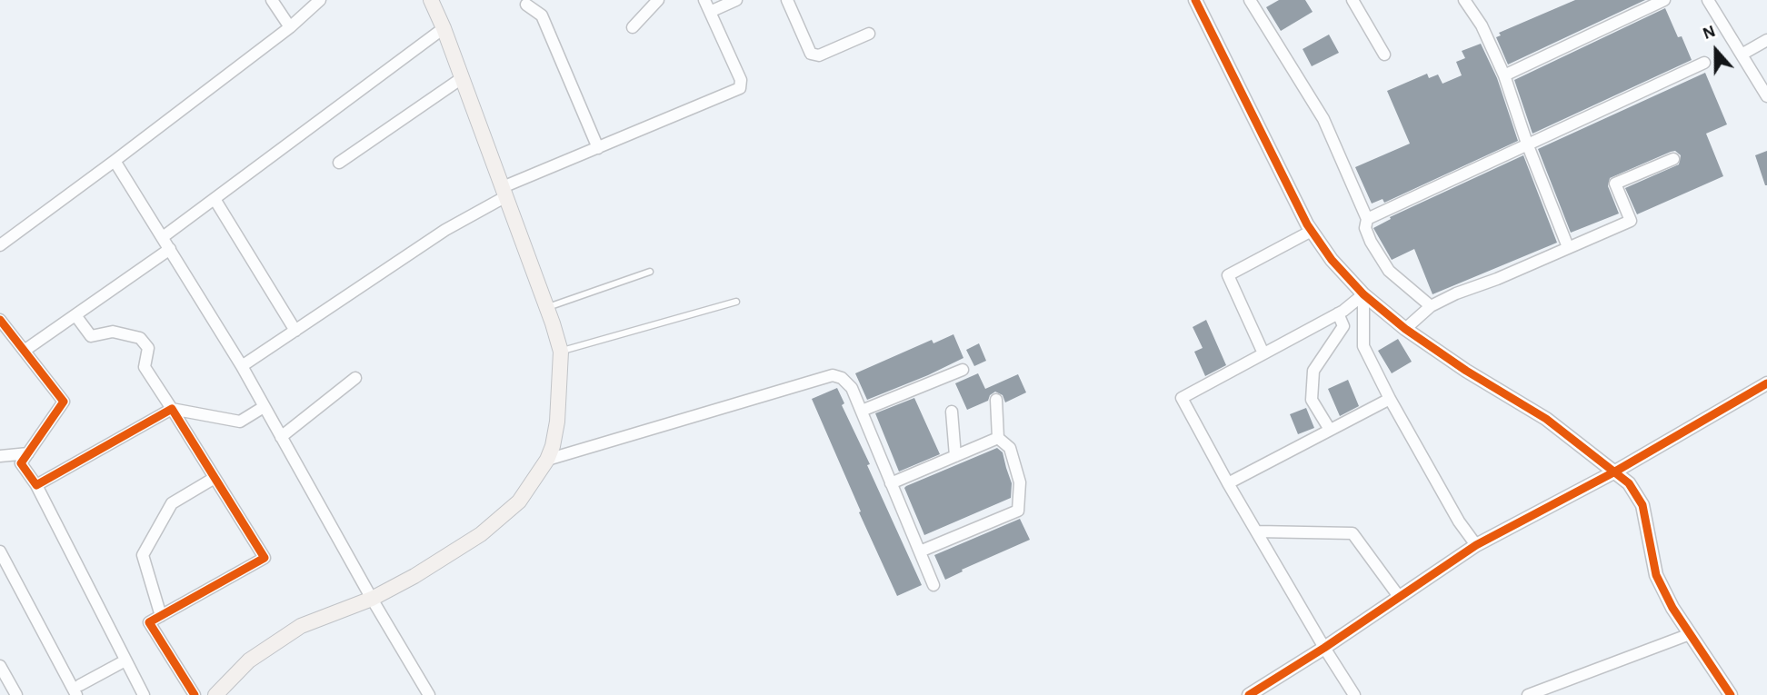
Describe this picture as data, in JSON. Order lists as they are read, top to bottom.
{
  "north": "top"
}
